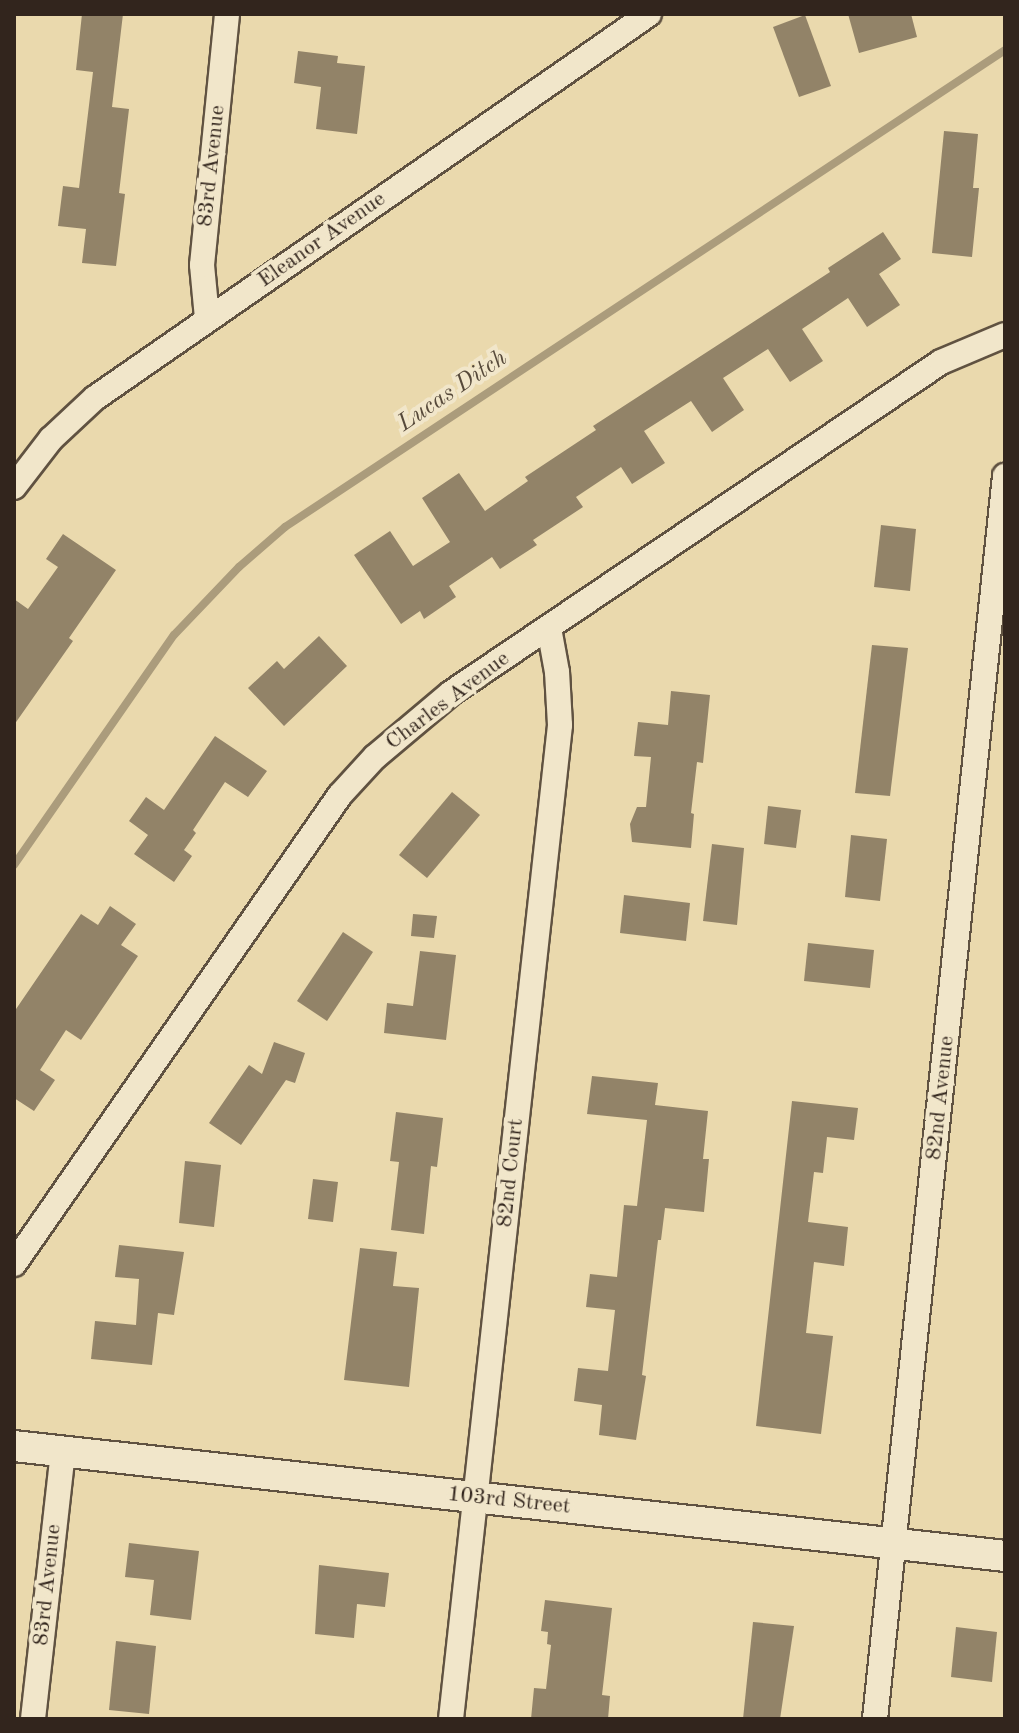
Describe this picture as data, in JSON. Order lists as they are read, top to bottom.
{
  "streets": {
    "street": [
      "83rd Avenue",
      "Eleanor Avenue",
      "Charles Avenue",
      "82nd Avenue",
      "82nd Court",
      "103rd Street"
    ]
  },
  "crossings": [
    ["83rd Avenue", "Eleanor Avenue"],
    ["83rd Avenue", "103rd Street"],
    ["Charles Avenue", "82nd Court"],
    ["82nd Avenue", "103rd Street"],
    ["82nd Court", "103rd Street"]
  ],
  "water": ["Lucas Ditch"]
}
